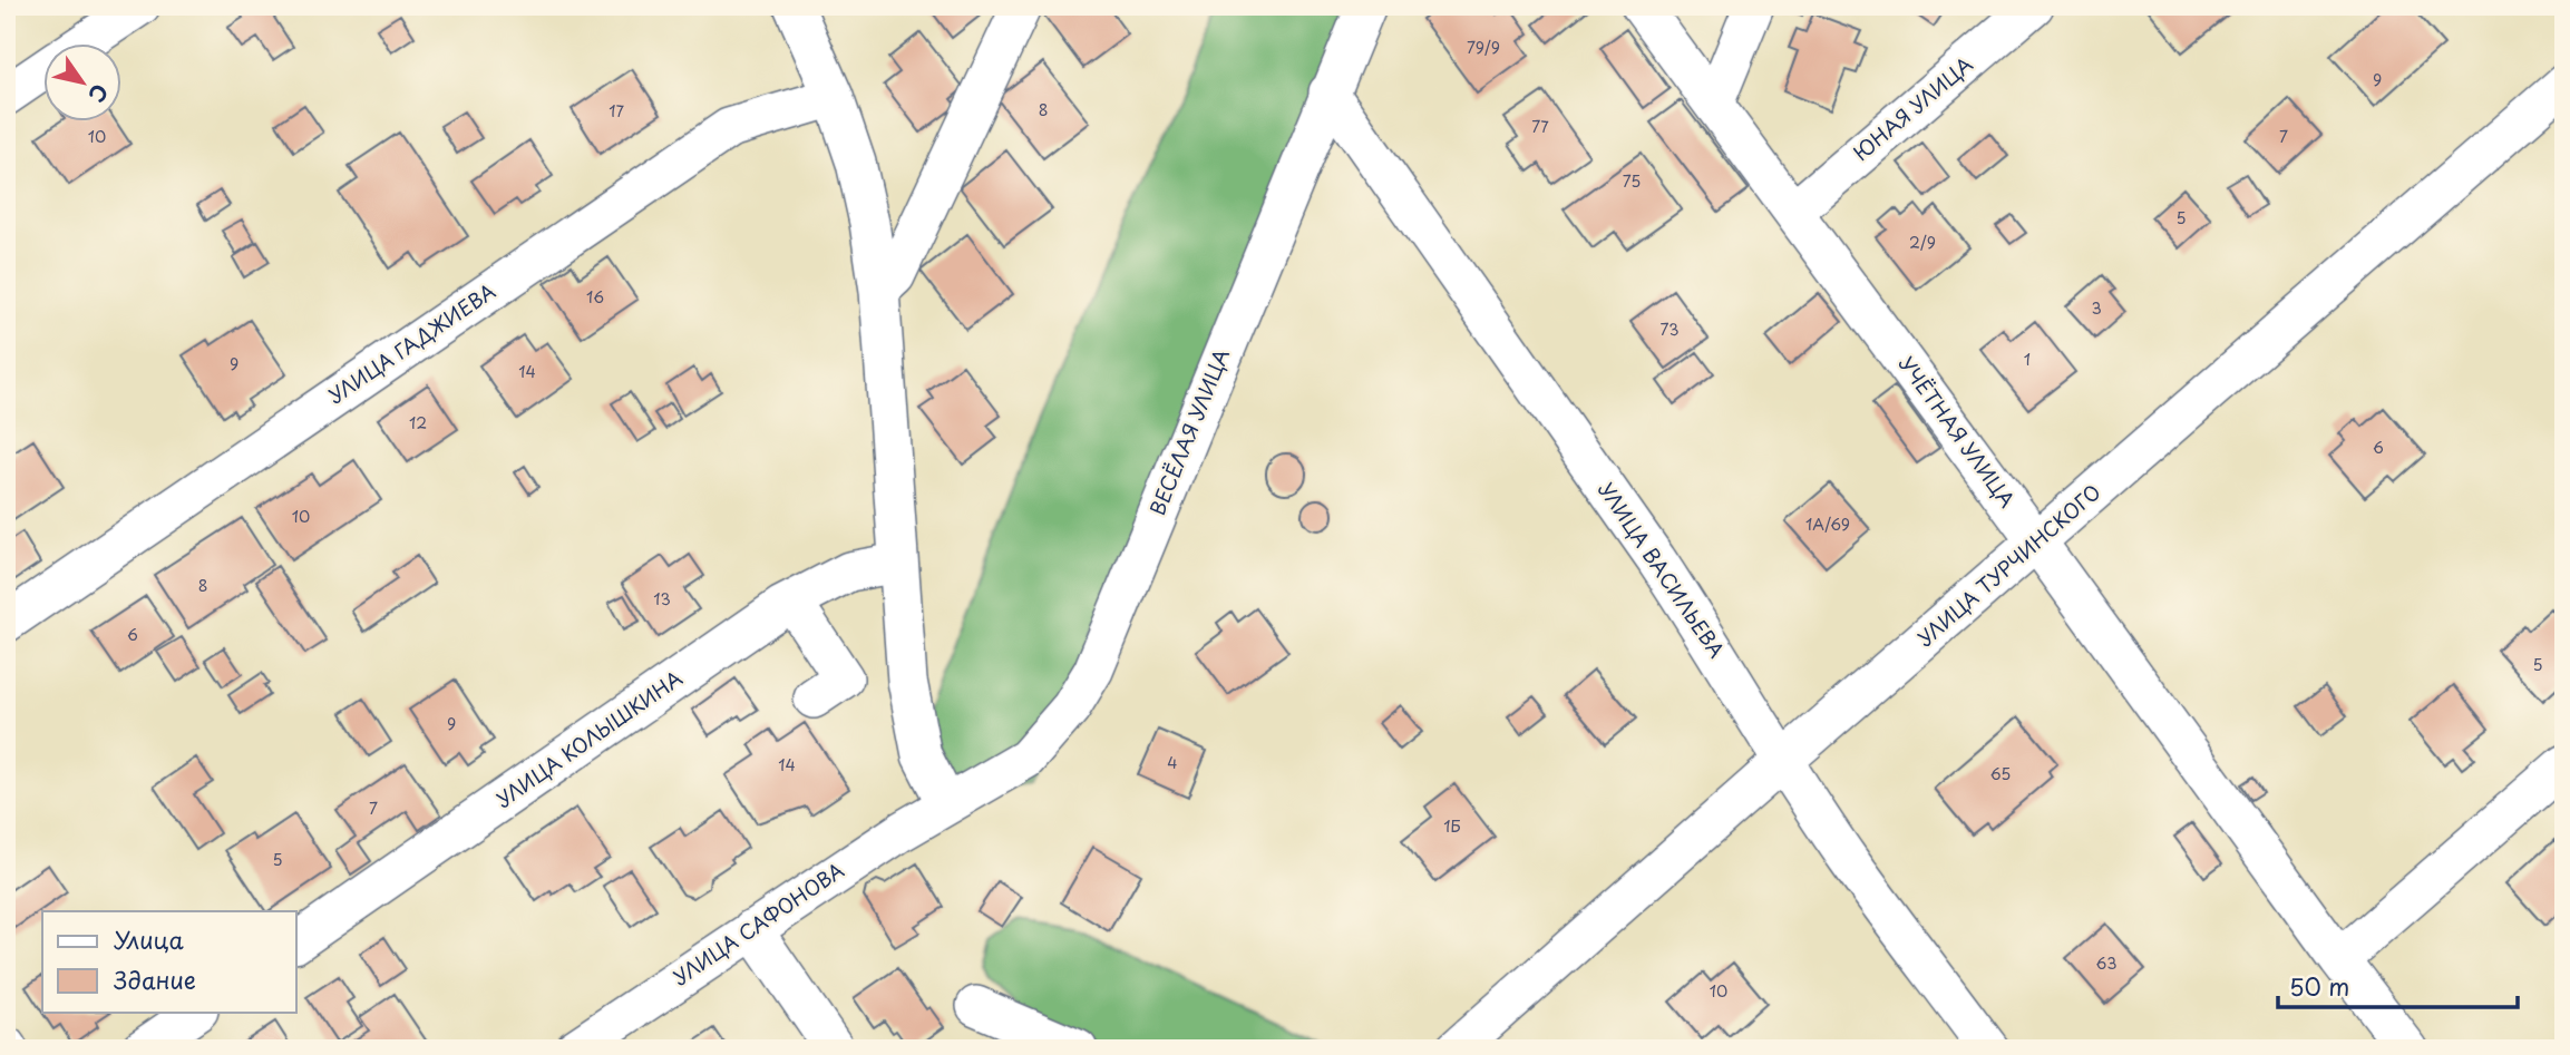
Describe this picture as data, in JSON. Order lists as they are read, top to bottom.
{
  "streets": {
    "street": [
      "ЮНАЯ УЛИЦА",
      "УЛИЦА ГАДЖИЕВА",
      "ВЕСЁЛАЯ УЛИЦА",
      "УЧЁТНАЯ УЛИЦА",
      "УЛИЦА ТУРЧИНСКОГО",
      "УЛИЦА ВАСИЛЬЕВА",
      "УЛИЦА КОЛЫШКИНА",
      "УЛИЦА САФОНОВА"
    ]
  },
  "crossings": [
    ["ЮНАЯ УЛИЦА", "УЧЁТНАЯ УЛИЦА"],
    ["ВЕСЁЛАЯ УЛИЦА", "УЛИЦА ВАСИЛЬЕВА"],
    ["ВЕСЁЛАЯ УЛИЦА", "УЛИЦА САФОНОВА"],
    ["УЧЁТНАЯ УЛИЦА", "УЛИЦА ТУРЧИНСКОГО"],
    ["УЛИЦА ТУРЧИНСКОГО", "УЛИЦА ВАСИЛЬЕВА"]
  ],
  "house_numbers": [
    "79/9",
    "9",
    "8",
    "17",
    "77",
    "10",
    "7",
    "75",
    "5",
    "2/9",
    "16",
    "3",
    "73",
    "1",
    "9",
    "14",
    "12",
    "6",
    "10",
    "1А/69",
    "8",
    "13",
    "6",
    "5",
    "9",
    "4",
    "14",
    "65",
    "7",
    "1Б",
    "5",
    "63",
    "10"
  ],
  "legend": ["Улица", "Здание"],
  "scale_bar": "50 m",
  "north": "bottom right"
}
